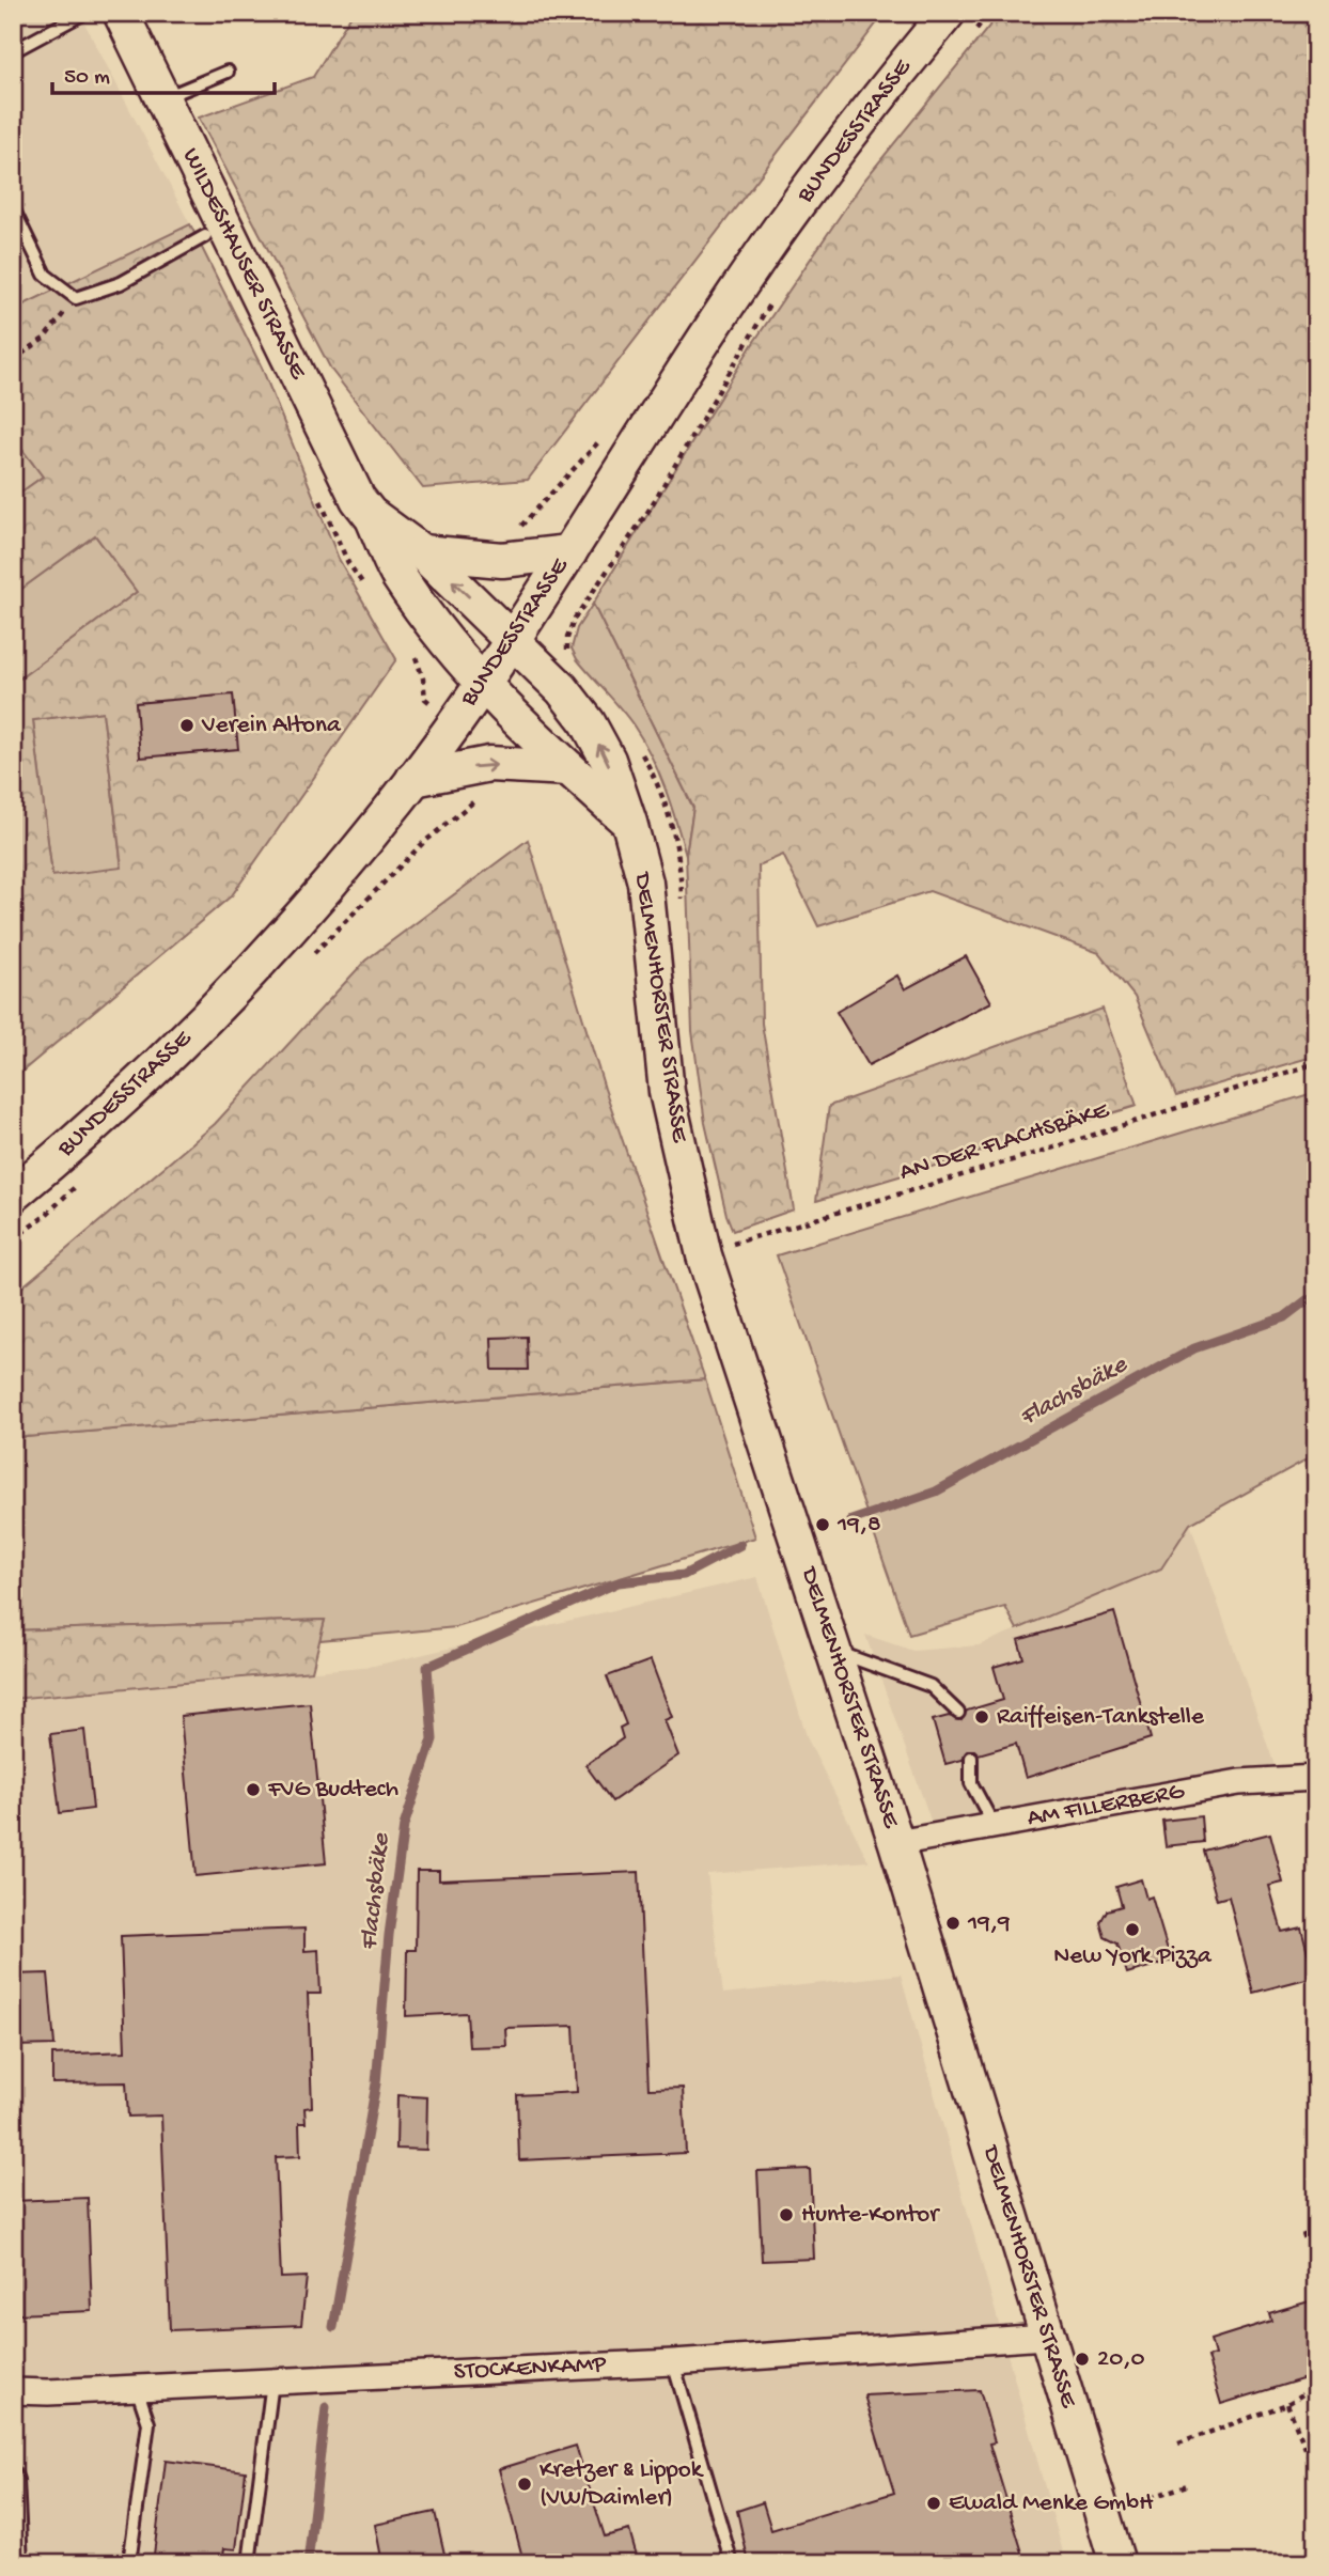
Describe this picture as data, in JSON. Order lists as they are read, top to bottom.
{
  "streets": {
    "main road": ["BUNDESSTRASSE", "WILDESHAUSER STRASSE", "DELMENHORSTER STRASSE"],
    "street": ["AM FILLERBERG", "STOCKENKAMP"],
    "path": ["AN DER FLACHSBÄKE"]
  },
  "crossings": [
    ["BUNDESSTRASSE", "WILDESHAUSER STRASSE"],
    ["BUNDESSTRASSE", "DELMENHORSTER STRASSE"],
    ["WILDESHAUSER STRASSE", "DELMENHORSTER STRASSE"],
    ["DELMENHORSTER STRASSE", "AM FILLERBERG"],
    ["DELMENHORSTER STRASSE", "STOCKENKAMP"]
  ],
  "water": ["Flachsbäke"],
  "places": [
    "Verein Altona",
    "19,8",
    "Raiffeisen-Tankstelle",
    "FVG Budtech",
    "19,9",
    "New York Pizza",
    "Hunte-Kontor",
    "20,0",
    "Kretzer & Lippok (VW/Daimler)",
    "Ewald Menke GmbH"
  ],
  "scale_bar": "50 m"
}
